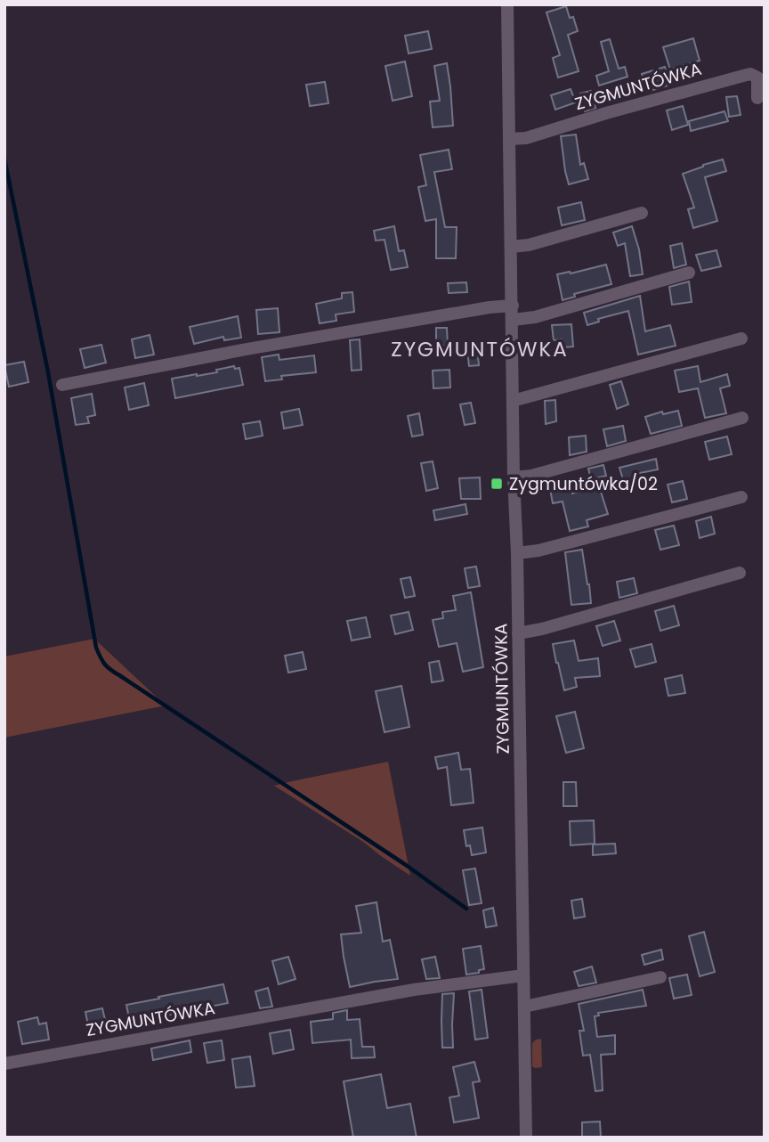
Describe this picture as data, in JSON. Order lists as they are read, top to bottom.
{
  "streets": {
    "street": ["ZYGMUNTÓWKA"]
  },
  "districts": ["ZYGMUNTÓWKA"],
  "places": {
    "transit": ["Zygmuntówka/02"]
  }
}
